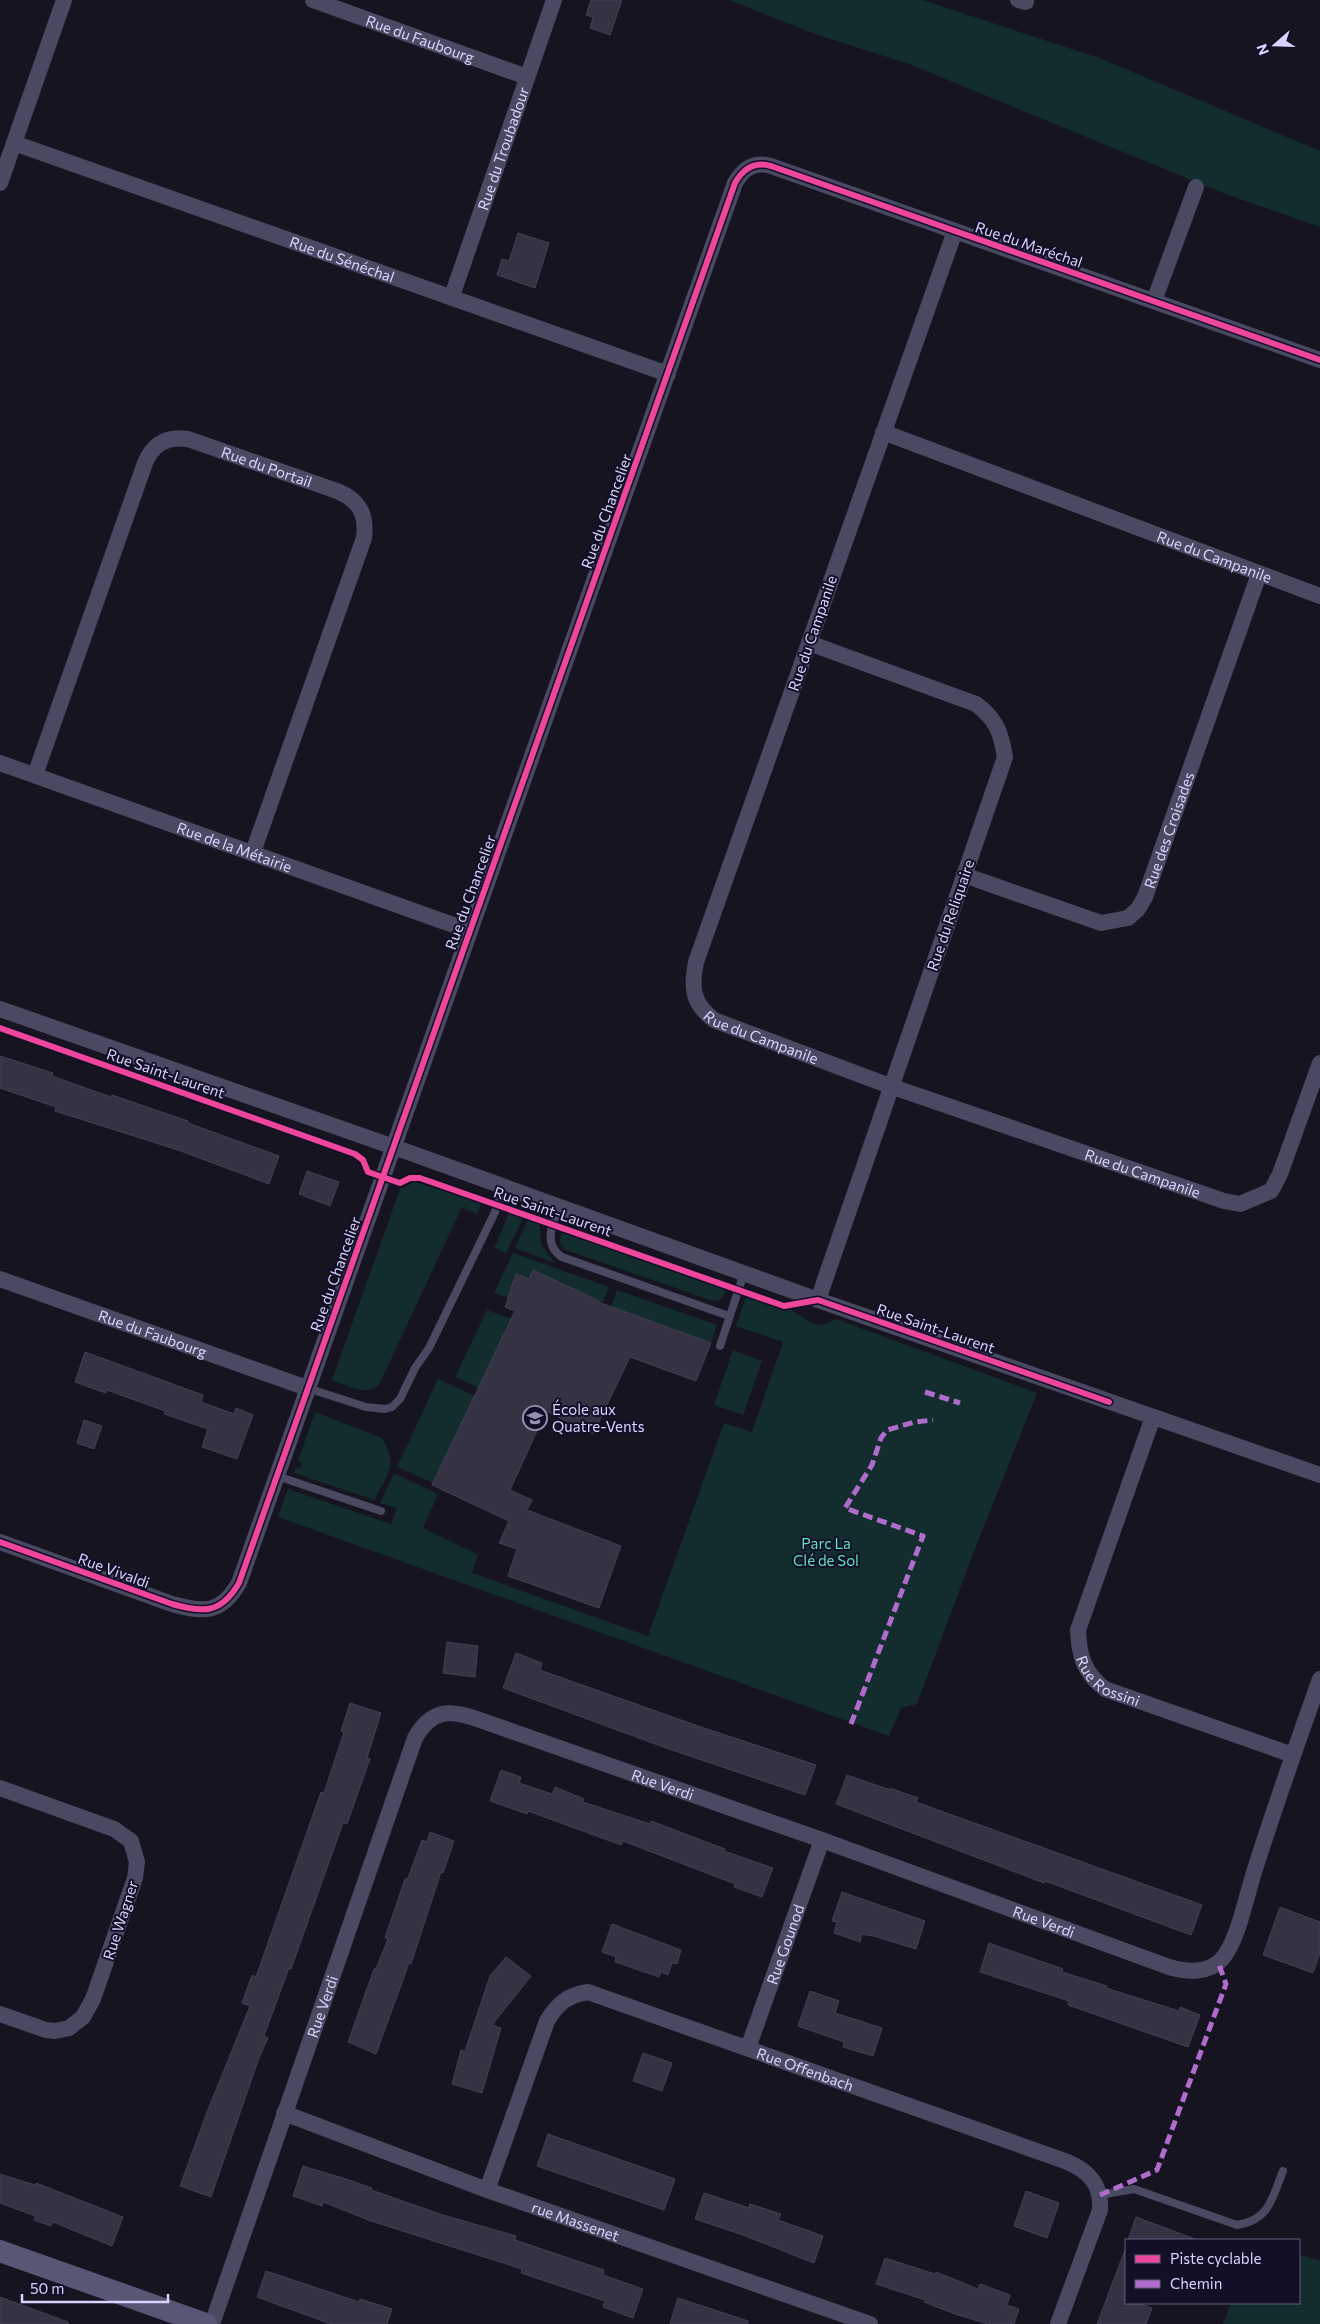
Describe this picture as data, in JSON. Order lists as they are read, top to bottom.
{
  "streets": {
    "street": [
      "Rue du Faubourg",
      "Rue du Troubadour",
      "Rue du Maréchal",
      "Rue du Sénéchal",
      "Rue du Portail",
      "Rue du Chancelier",
      "Rue du Campanile",
      "Rue des Croisades",
      "Rue de la Métairie",
      "Rue du Reliquaire",
      "Rue Saint-Laurent",
      "Rue Vivaldi",
      "Rue Rossini",
      "Rue Verdi",
      "Rue Wagner",
      "Rue Gounod",
      "Rue Offenbach",
      "rue Massenet"
    ]
  },
  "crossings": [
    ["Rue du Faubourg", "Rue du Troubadour"],
    ["Rue du Faubourg", "Rue du Chancelier"],
    ["Rue du Troubadour", "Rue du Sénéchal"],
    ["Rue du Maréchal", "Rue du Chancelier"],
    ["Rue du Maréchal", "Rue du Campanile"],
    ["Rue du Sénéchal", "Rue du Chancelier"],
    ["Rue du Portail", "Rue de la Métairie"],
    ["Rue du Chancelier", "Rue de la Métairie"],
    ["Rue du Chancelier", "Rue Saint-Laurent"],
    ["Rue du Chancelier", "Rue Vivaldi"],
    ["Rue du Campanile", "Rue des Croisades"],
    ["Rue du Campanile", "Rue du Reliquaire"],
    ["Rue des Croisades", "Rue du Reliquaire"],
    ["Rue du Reliquaire", "Rue Saint-Laurent"],
    ["Rue Saint-Laurent", "Rue Rossini"],
    ["Rue Rossini", "Rue Verdi"],
    ["Rue Verdi", "Rue Gounod"],
    ["Rue Verdi", "rue Massenet"],
    ["Rue Gounod", "Rue Offenbach"],
    ["Rue Offenbach", "rue Massenet"]
  ],
  "parks": ["Parc La Clé de Sol"],
  "places": {
    "school or university": ["École aux Quatre-Vents"]
  },
  "legend": ["Piste cyclable", "Chemin"],
  "scale_bar": "50 m",
  "north": "left"
}
